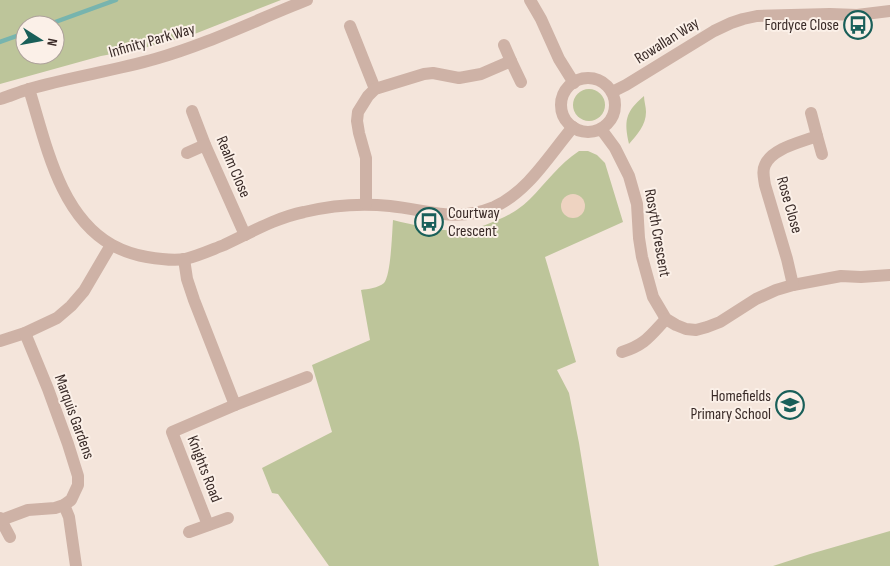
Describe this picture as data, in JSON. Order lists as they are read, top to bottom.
{
  "streets": {
    "street": [
      "Infinity Park Way",
      "Rowallan Way",
      "Realm Close",
      "Rose Close",
      "Rosyth Crescent",
      "Marquis Gardens",
      "Knights Road"
    ]
  },
  "crossings": [
    ["Rowallan Way", "Rosyth Crescent"]
  ],
  "places": {
    "bus stop": ["Fordyce Close", "Courtway Crescent"],
    "school or university": ["Homefields Primary School"]
  },
  "north": "right"
}
